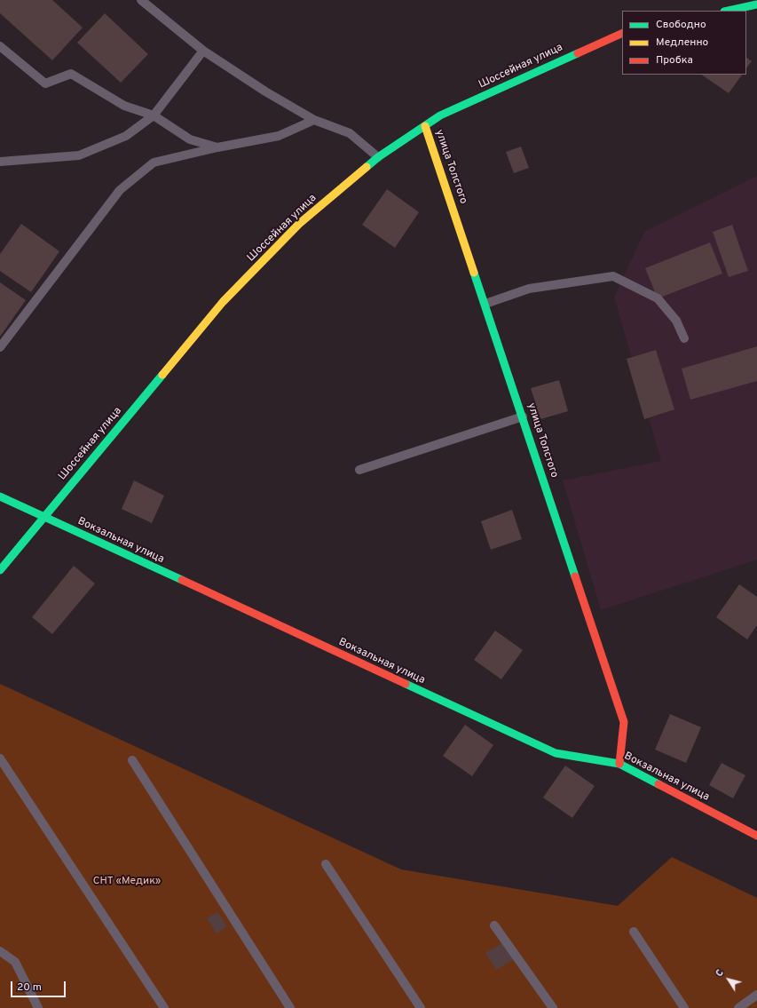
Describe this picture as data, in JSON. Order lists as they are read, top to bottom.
{
  "streets": {
    "street": ["Шоссейная улица", "улица Толстого", "Вокзальная улица"]
  },
  "crossings": [
    ["Шоссейная улица", "улица Толстого"],
    ["Шоссейная улица", "Вокзальная улица"],
    ["улица Толстого", "Вокзальная улица"]
  ],
  "parks": ["СНТ «Медик»"],
  "legend": ["Свободно", "Медленно", "Пробка"],
  "scale_bar": "20 m",
  "north": "top left"
}
